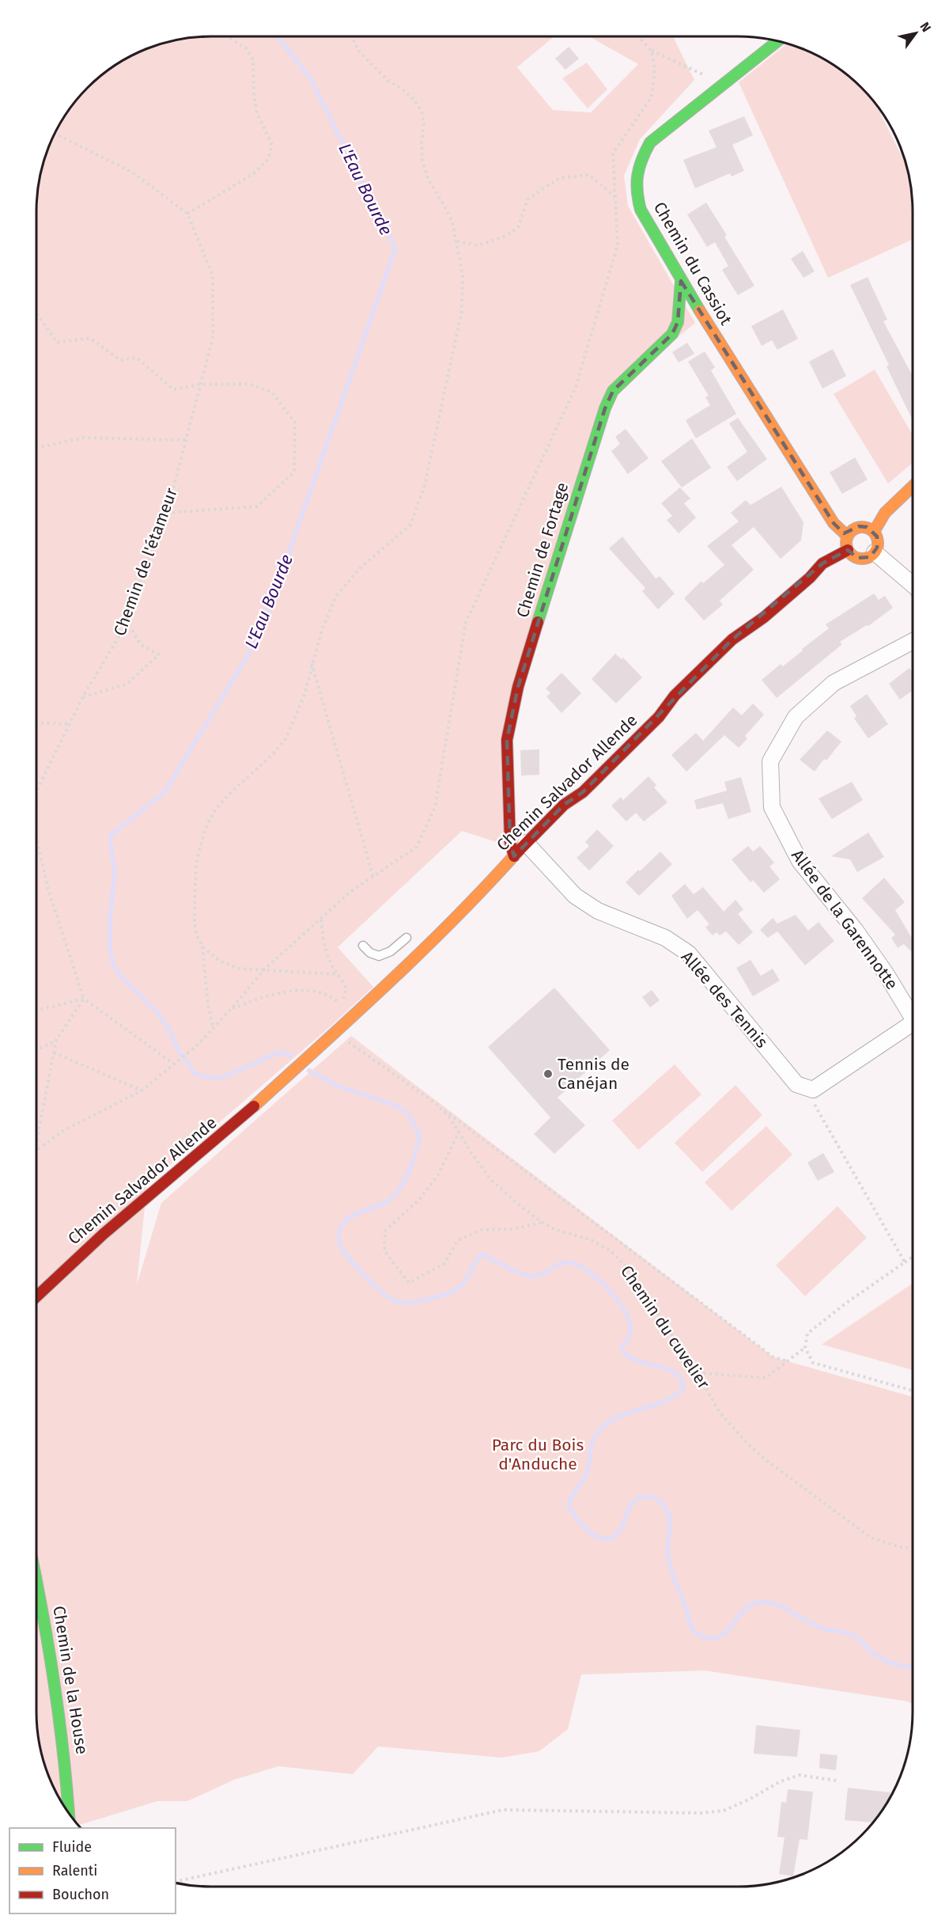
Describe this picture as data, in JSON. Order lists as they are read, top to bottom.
{
  "streets": {
    "street": [
      "Chemin du Cassiot",
      "Chemin de Fortage",
      "Chemin Salvador Allende",
      "Allée de la Garennotte",
      "Allée des Tennis",
      "Chemin de la House"
    ],
    "path": ["Chemin de l'étameur", "Chemin du cuvelier"]
  },
  "crossings": [
    ["Chemin du Cassiot", "Chemin de Fortage"],
    ["Chemin du Cassiot", "Chemin Salvador Allende"],
    ["Chemin de Fortage", "Chemin Salvador Allende"],
    ["Chemin Salvador Allende", "Allée des Tennis"],
    ["Chemin Salvador Allende", "Chemin du cuvelier"]
  ],
  "water": ["L'Eau Bourde"],
  "parks": ["Parc du Bois d'Anduche"],
  "places": ["Tennis de Canéjan"],
  "legend": ["Fluide", "Ralenti", "Bouchon"],
  "north": "top right"
}
